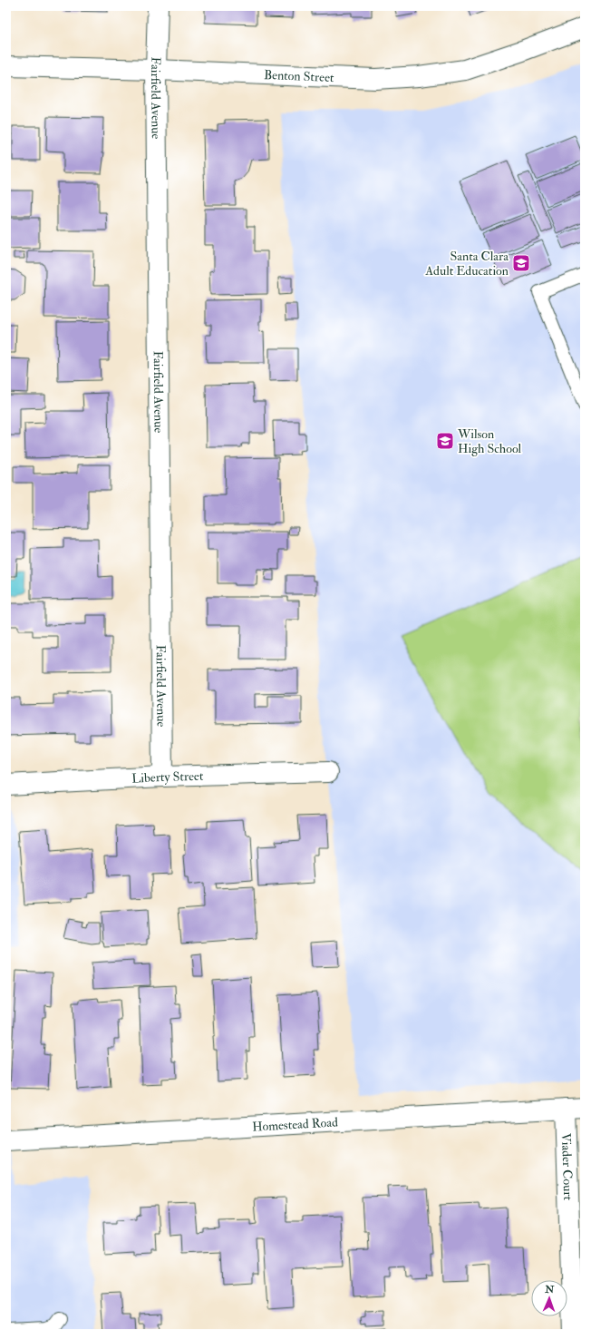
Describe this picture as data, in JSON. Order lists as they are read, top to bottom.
{
  "streets": {
    "street": [
      "Benton Street",
      "Fairfield Avenue",
      "Liberty Street",
      "Homestead Road",
      "Viader Court"
    ]
  },
  "crossings": [
    ["Benton Street", "Fairfield Avenue"],
    ["Fairfield Avenue", "Liberty Street"],
    ["Homestead Road", "Viader Court"]
  ],
  "places": {
    "school or university": ["Santa Clara Adult Education", "Wilson High School"]
  },
  "north": "top"
}
